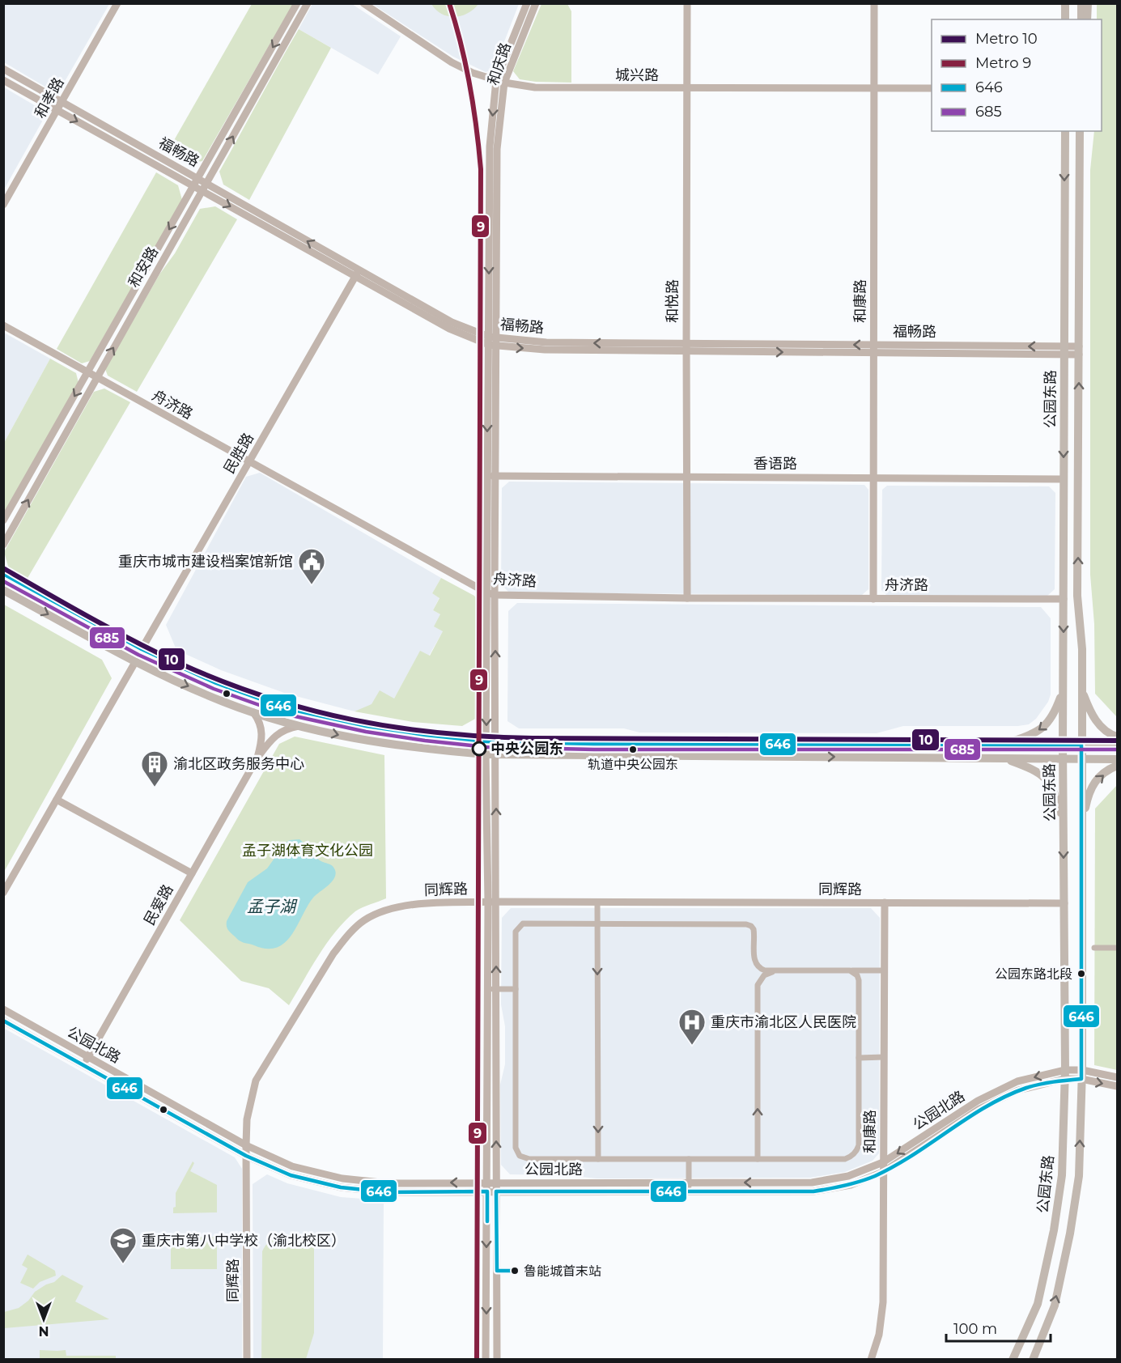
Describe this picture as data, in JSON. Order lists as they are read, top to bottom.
{
  "streets": {
    "main road": ["公园东路"],
    "street": [
      "和庆路",
      "城兴路",
      "和孝路",
      "福畅路",
      "和安路",
      "和悦路",
      "和康路",
      "舟济路",
      "民胜路",
      "香语路",
      "同辉路",
      "民爱路",
      "公园北路"
    ]
  },
  "crossings": [
    ["和庆路", "城兴路"],
    ["和庆路", "福畅路"],
    ["和庆路", "舟济路"],
    ["和庆路", "香语路"],
    ["和庆路", "同辉路"],
    ["和庆路", "公园北路"],
    ["城兴路", "和悦路"],
    ["城兴路", "和康路"],
    ["和孝路", "福畅路"],
    ["福畅路", "和安路"],
    ["福畅路", "和悦路"],
    ["福畅路", "和康路"],
    ["福畅路", "公园东路"],
    ["福畅路", "民胜路"],
    ["和安路", "舟济路"],
    ["和悦路", "舟济路"],
    ["和悦路", "香语路"],
    ["和康路", "舟济路"],
    ["和康路", "香语路"],
    ["和康路", "同辉路"],
    ["和康路", "公园北路"],
    ["公园东路", "舟济路"],
    ["公园东路", "香语路"],
    ["公园东路", "同辉路"],
    ["公园东路", "公园北路"],
    ["舟济路", "民胜路"],
    ["同辉路", "公园北路"],
    ["民爱路", "公园北路"]
  ],
  "water": ["孟子湖"],
  "parks": ["孟子湖体育文化公园"],
  "places": {
    "public building": ["重庆市城市建设档案馆新馆"],
    "other": [
      "中央公园东",
      "轨道中央公园东",
      "公园东路北段",
      "鲁能城首末站"
    ],
    "building": ["渝北区政务服务中心"],
    "hospital": ["重庆市渝北区人民医院"],
    "school or university": ["重庆市第八中学校（渝北校区）"]
  },
  "lines": [
    "metro line 9",
    "metro line 10",
    "transit line 646",
    "transit line 685"
  ],
  "legend": [
    "Metro 10",
    "Metro 9",
    "646",
    "685"
  ],
  "scale_bar": "100 m",
  "north": "bottom"
}
